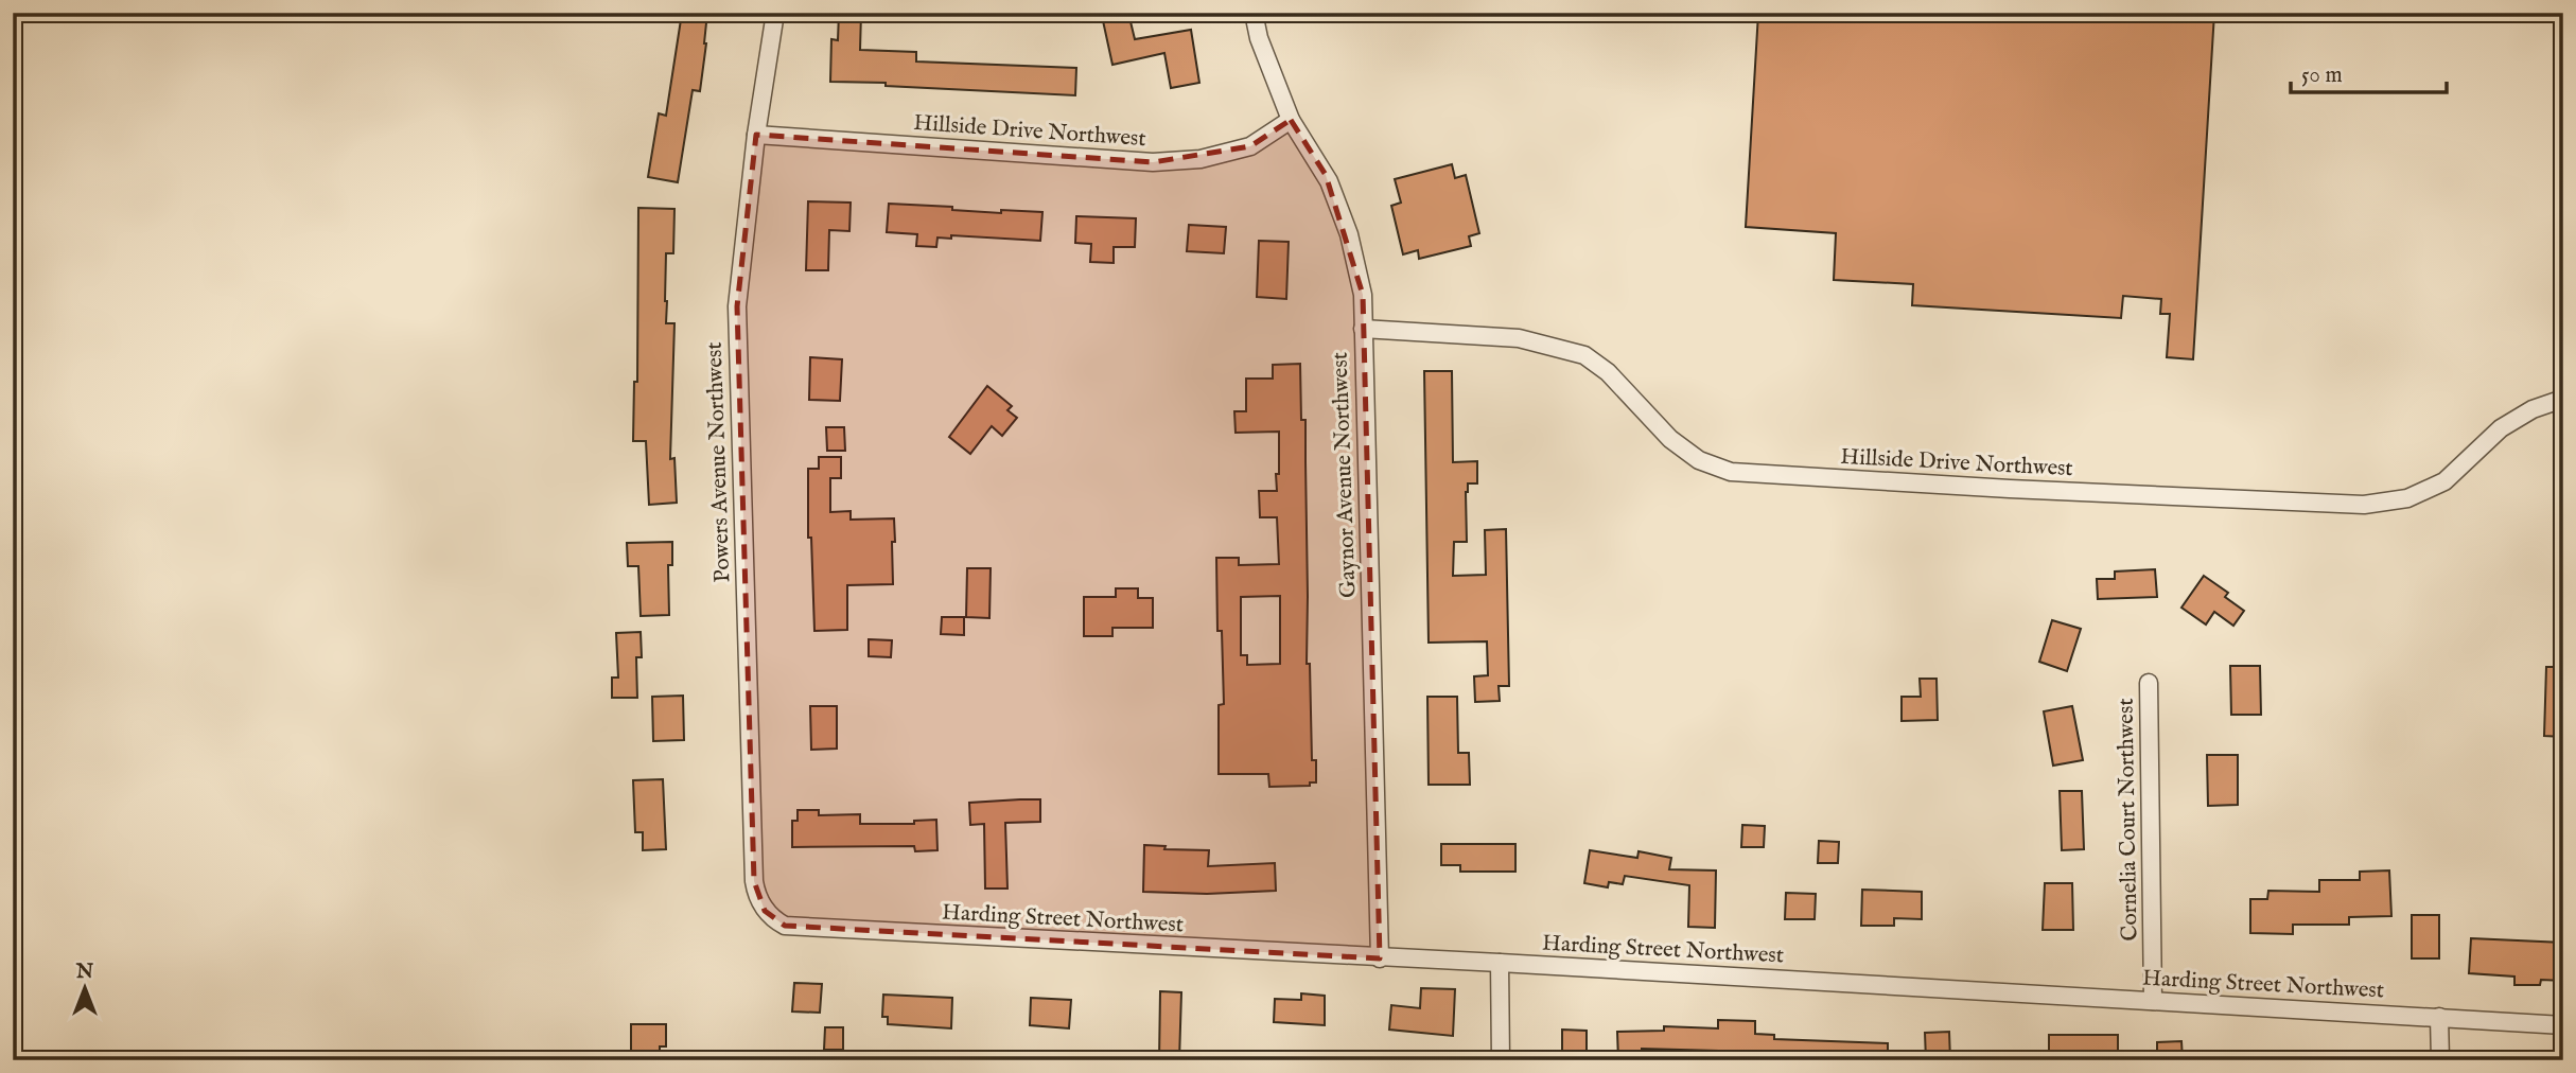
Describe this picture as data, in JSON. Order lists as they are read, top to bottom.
{
  "streets": {
    "street": [
      "Hillside Drive Northwest",
      "Powers Avenue Northwest",
      "Gaynor Avenue Northwest",
      "Cornelia Court Northwest",
      "Harding Street Northwest"
    ]
  },
  "crossings": [
    ["Hillside Drive Northwest", "Powers Avenue Northwest"],
    ["Hillside Drive Northwest", "Gaynor Avenue Northwest"],
    ["Powers Avenue Northwest", "Harding Street Northwest"],
    ["Gaynor Avenue Northwest", "Harding Street Northwest"],
    ["Cornelia Court Northwest", "Harding Street Northwest"]
  ],
  "scale_bar": "50 m",
  "north": "top"
}
